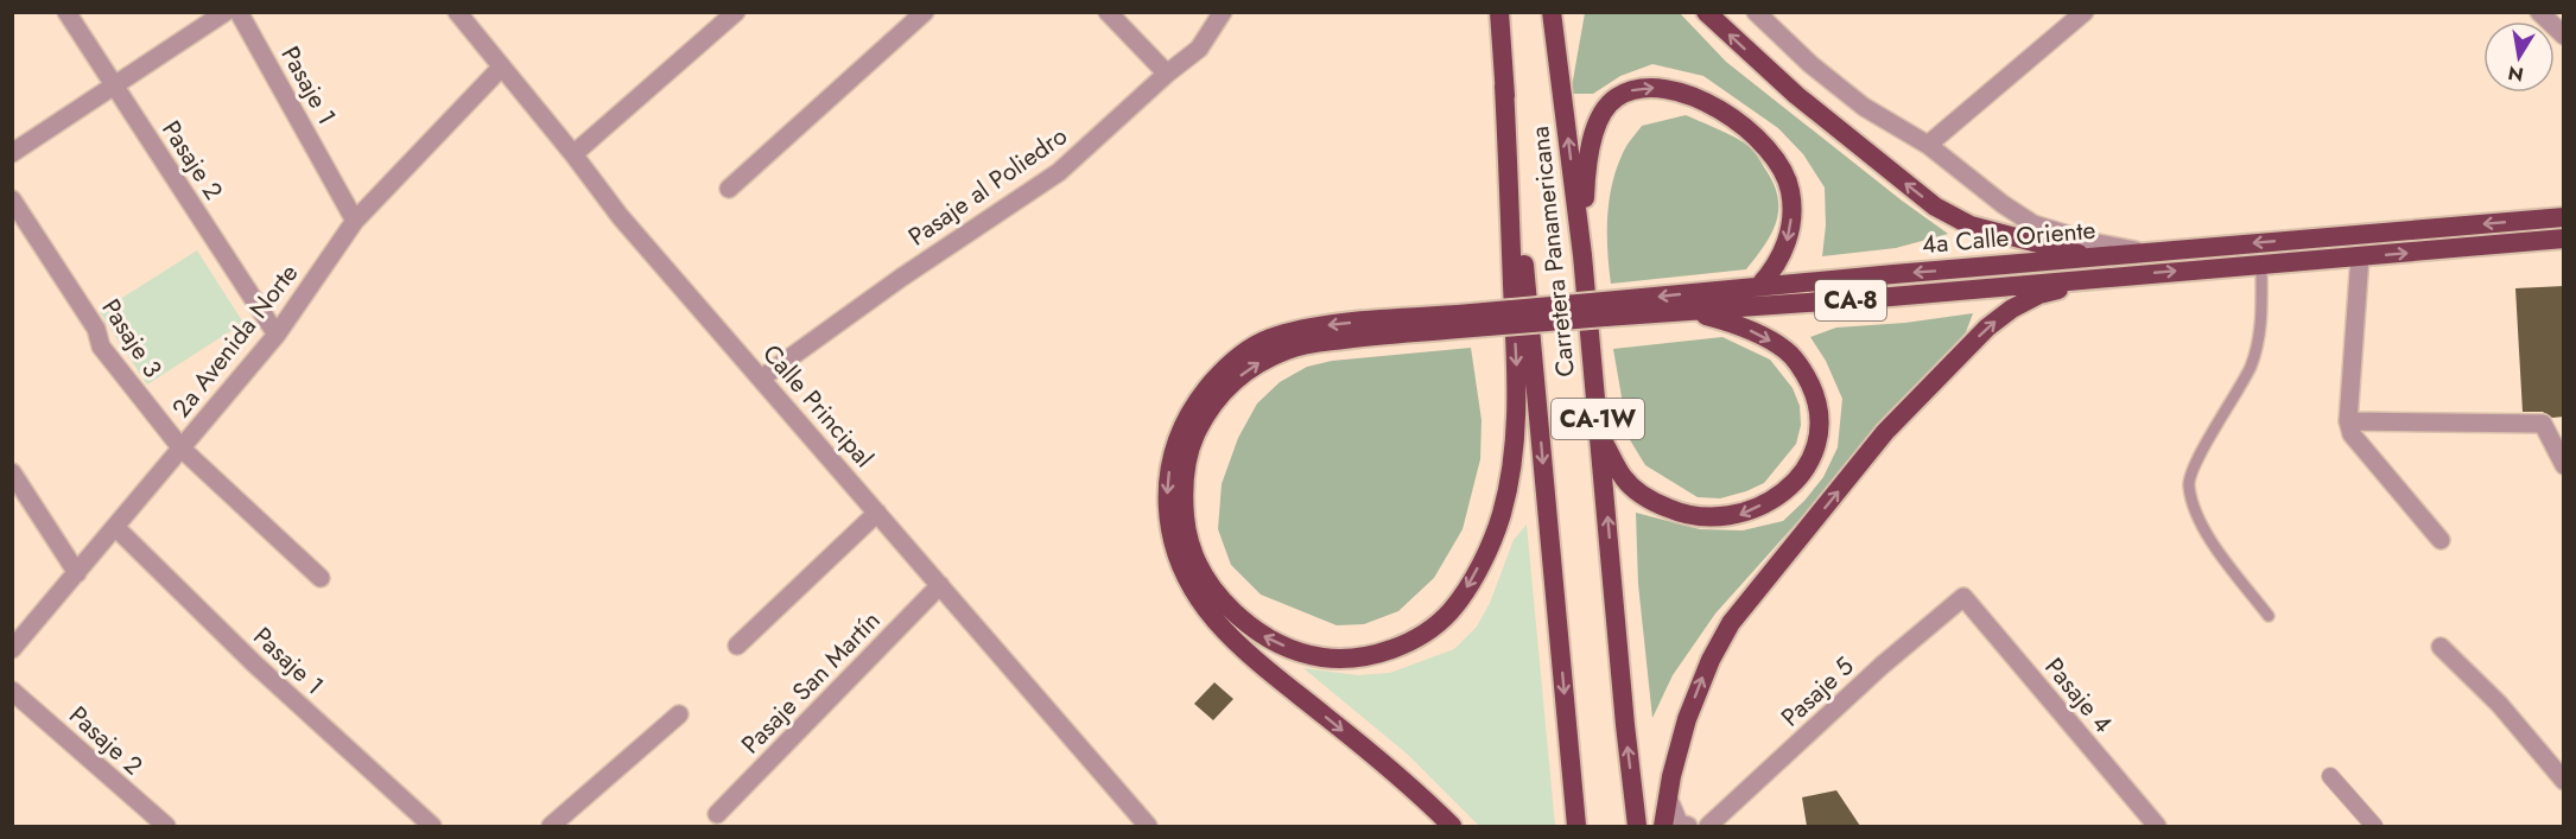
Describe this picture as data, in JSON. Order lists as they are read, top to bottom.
{
  "streets": {
    "highway": [
      "4a Calle Oriente",
      "Carretera Panamericana",
      "CA-8",
      "CA-1W"
    ],
    "street": [
      "Pasaje 1",
      "Pasaje 2",
      "Pasaje al Poliedro",
      "Pasaje 3",
      "2a Avenida Norte",
      "Calle Principal",
      "Pasaje San Martín",
      "Pasaje 5",
      "Pasaje 4"
    ]
  },
  "crossings": [
    ["Pasaje 1", "2a Avenida Norte"],
    ["Pasaje 2", "2a Avenida Norte"],
    ["Pasaje al Poliedro", "Calle Principal"],
    ["Pasaje 3", "2a Avenida Norte"],
    ["2a Avenida Norte", "Calle Principal"],
    ["Calle Principal", "Pasaje San Martín"],
    ["Pasaje 5", "Pasaje 4"]
  ],
  "north": "bottom"
}
